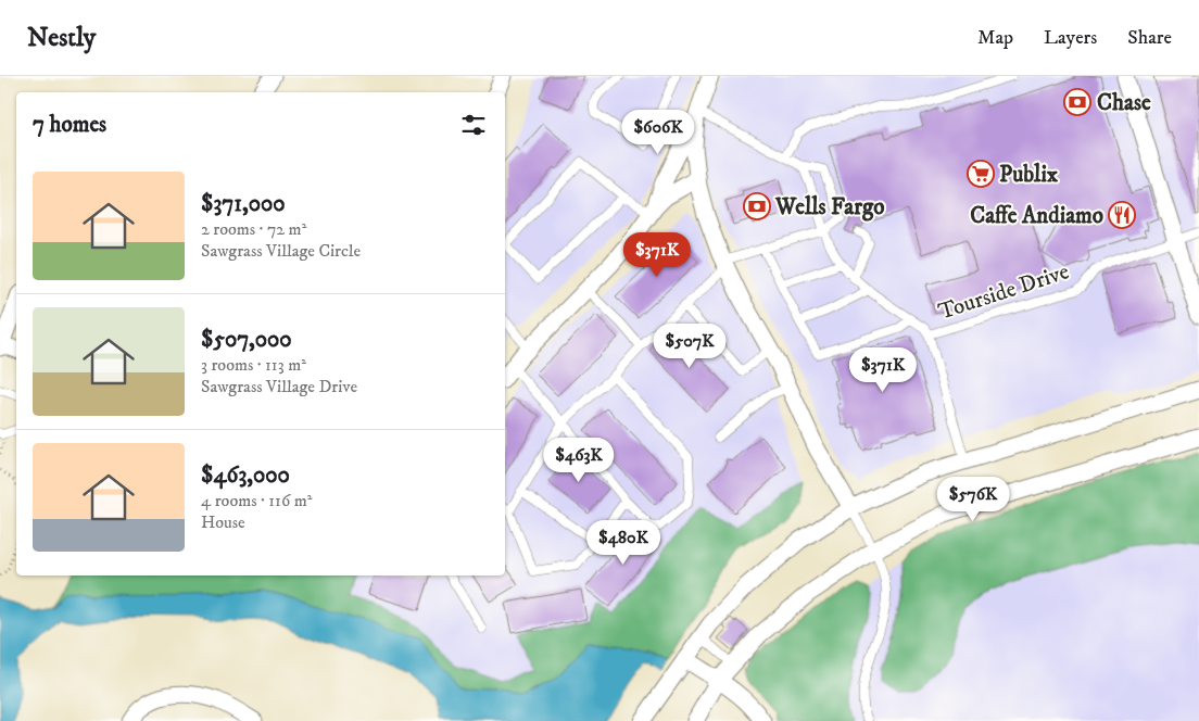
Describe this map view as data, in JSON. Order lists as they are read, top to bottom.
{
  "streets": {
    "lane": ["Tourside Drive"]
  },
  "places": {
    "bank": ["Chase", "Wells Fargo"],
    "supermarket": ["Publix"],
    "restaurant": ["Caffe Andiamo"]
  },
  "page": {
    "header": "Nestly",
    "nav": ["Map", "Layers", "Share"],
    "heading": "7 homes",
    "price": [
      "$606K",
      "$371K",
      "$507K",
      "$371K",
      "$463K",
      "$576K",
      "$480K"
    ],
    "list": [
      {
        "name": "$371,000",
        "note": "2 rooms · 72 m² · Sawgrass Village Circle"
      },
      {
        "name": "$507,000",
        "note": "3 rooms · 113 m² · Sawgrass Village Drive"
      },
      {
        "name": "$463,000",
        "note": "4 rooms · 116 m² · House"
      }
    ]
  }
}
